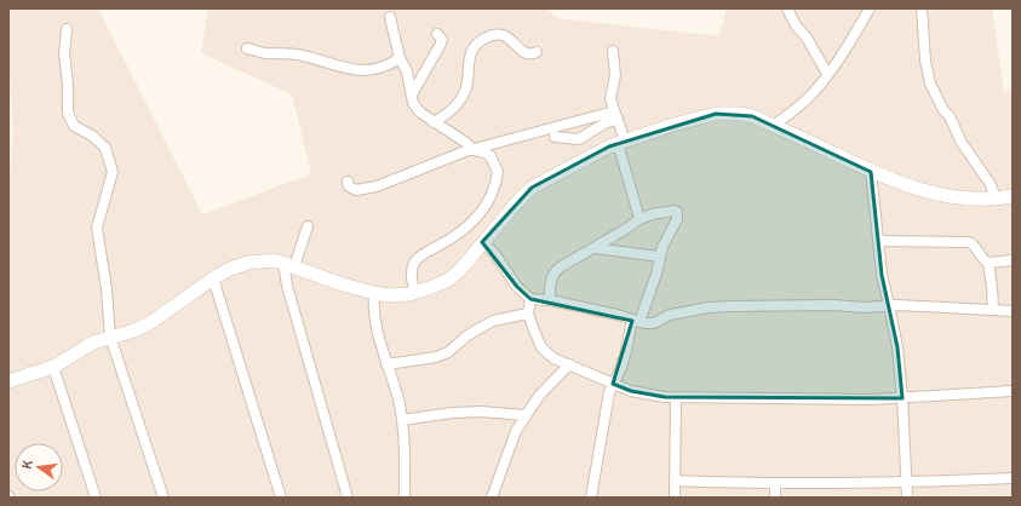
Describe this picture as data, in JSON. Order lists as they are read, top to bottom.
{
  "north": "left"
}
